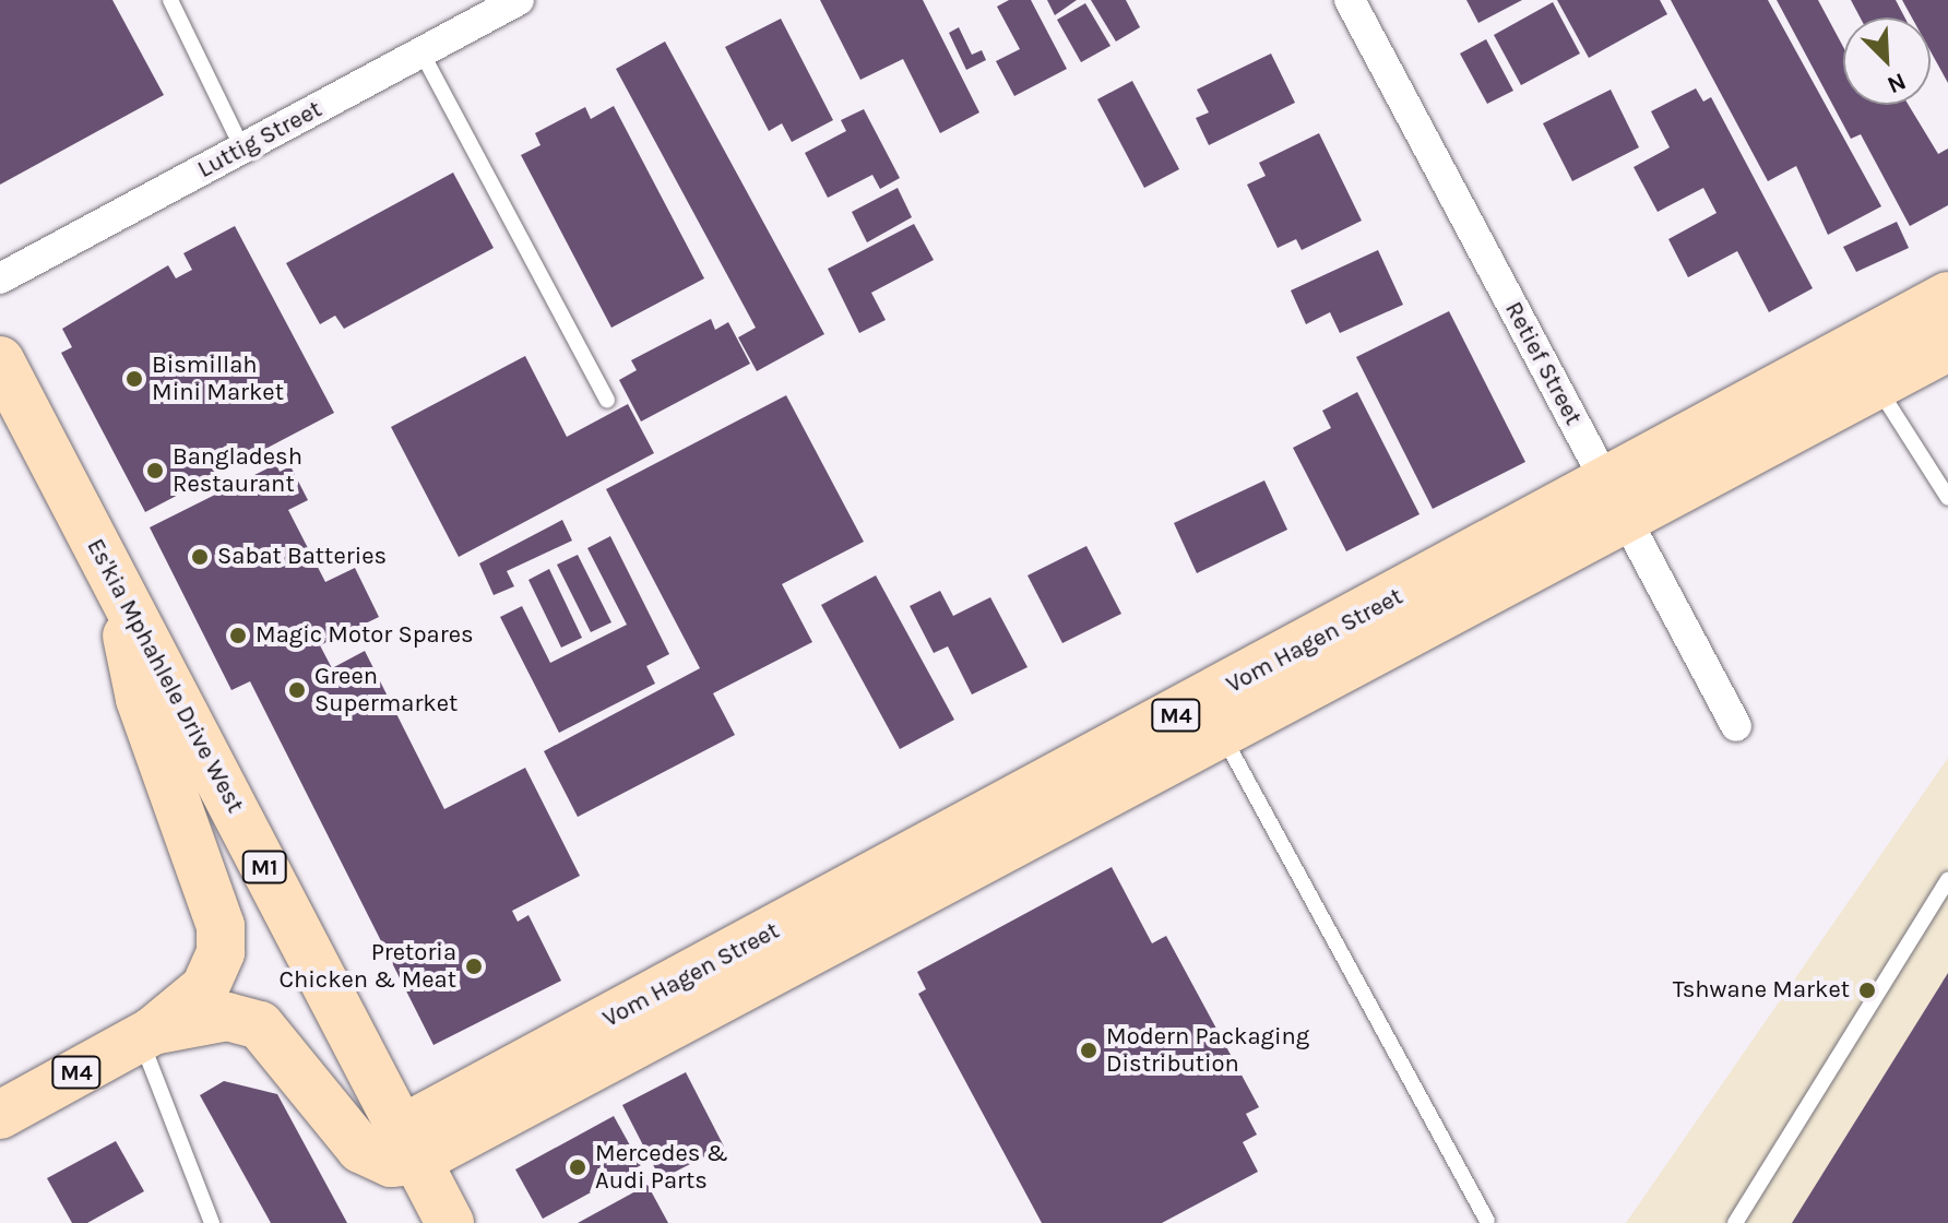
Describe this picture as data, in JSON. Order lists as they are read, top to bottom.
{
  "streets": {
    "main road": [
      "Vom Hagen Street",
      "Es'kia Mphahlele Drive West",
      "M4",
      "M1"
    ],
    "street": ["Luttig Street", "Retief Street"]
  },
  "crossings": [
    ["Retief Street", "Vom Hagen Street"],
    ["Vom Hagen Street", "Es'kia Mphahlele Drive West"]
  ],
  "places": [
    "Bismillah Mini Market",
    "Bangladesh Restaurant",
    "Sabat Batteries",
    "Magic Motor Spares",
    "Green Supermarket",
    "Pretoria Chicken & Meat",
    "Tshwane Market",
    "Modern Packaging Distribution",
    "Mercedes & Audi Parts"
  ],
  "north": "bottom right"
}
